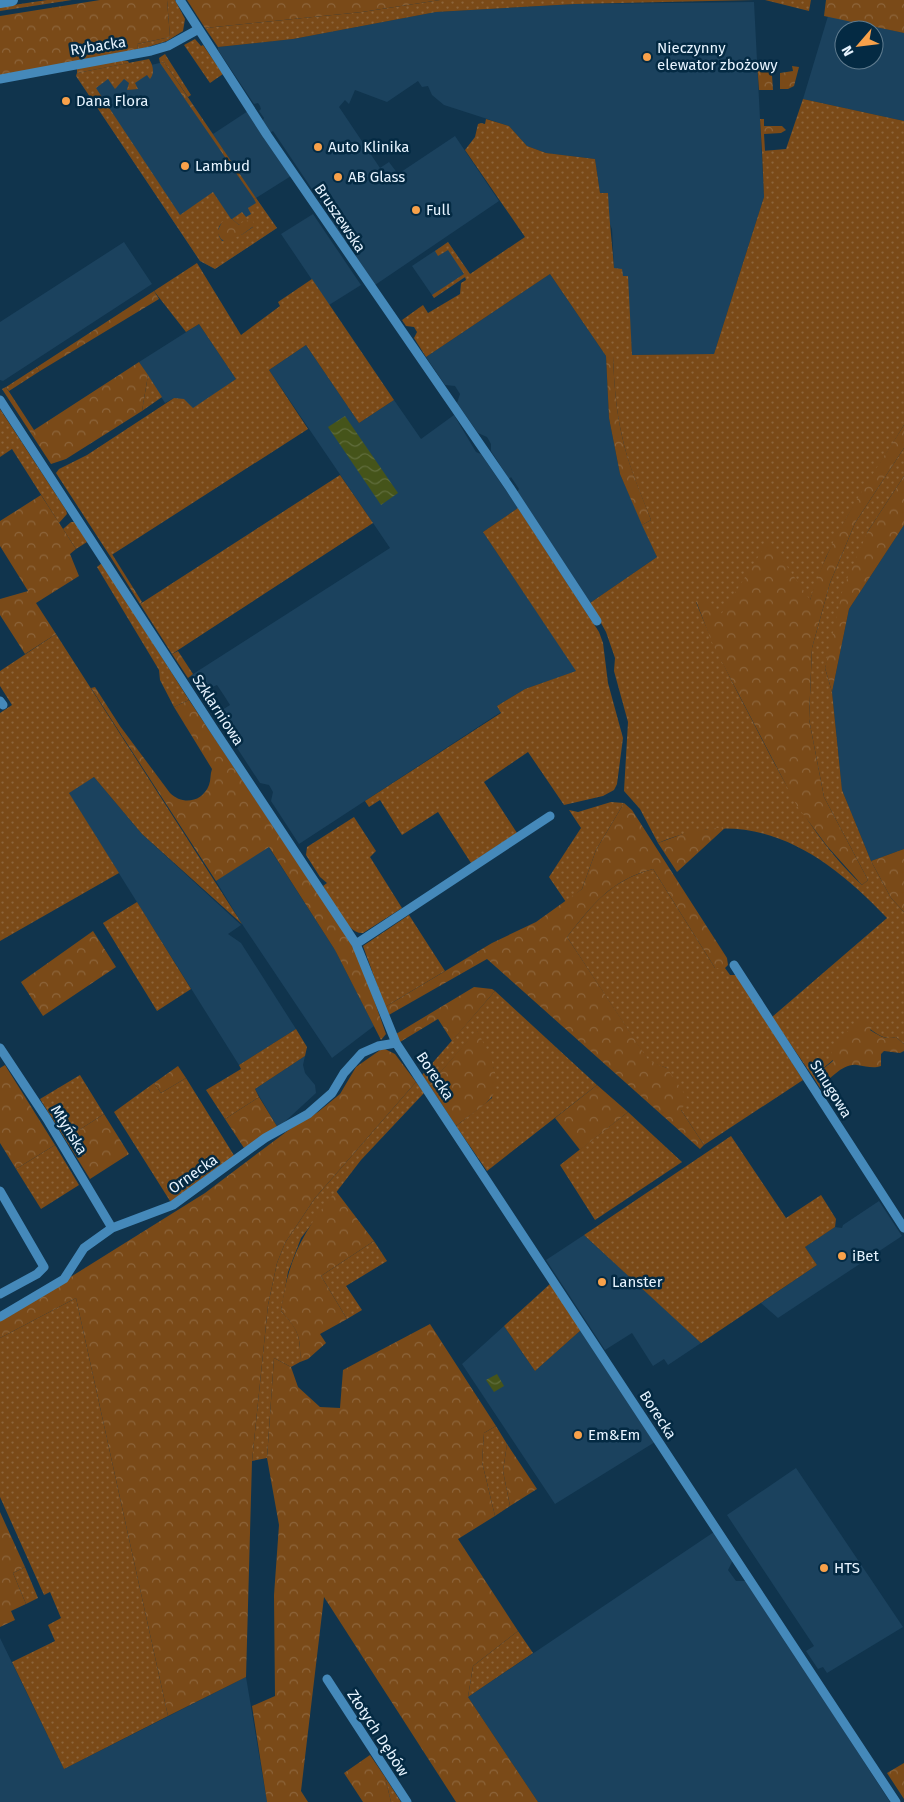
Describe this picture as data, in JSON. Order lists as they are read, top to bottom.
{
  "streets": {
    "street": [
      "Rybacka",
      "Bruszewska",
      "Szklarniowa",
      "Borecka",
      "Smugowa",
      "Młyńska",
      "Ornecka",
      "Złotych Dębów"
    ]
  },
  "crossings": [
    ["Rybacka", "Bruszewska"],
    ["Szklarniowa", "Borecka"],
    ["Szklarniowa", "Ornecka"],
    ["Borecka", "Ornecka"],
    ["Młyńska", "Ornecka"]
  ],
  "places": [
    "Nieczynny elewator zbożowy",
    "Dana Flora",
    "Auto Klinika",
    "Lambud",
    "AB Glass",
    "Full",
    "iBet",
    "Lanster",
    "Em&Em",
    "HTS"
  ],
  "north": "bottom left"
}
